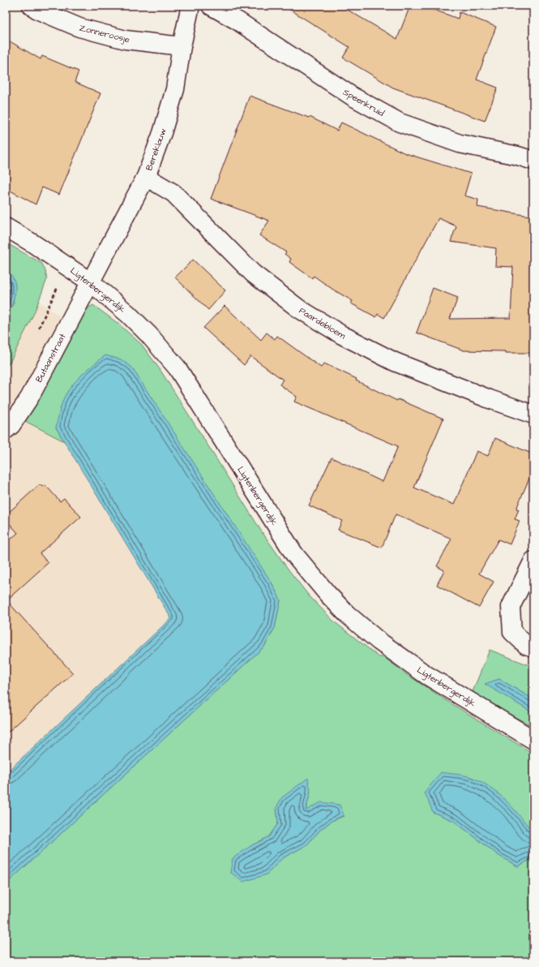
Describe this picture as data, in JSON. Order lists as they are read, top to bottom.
{
  "streets": {
    "street": [
      "Zonneroosje",
      "Speenkruid",
      "Bereklauw",
      "Ligtenbergerdijk",
      "Paardebloem",
      "Butaanstraat"
    ]
  },
  "crossings": [
    ["Zonneroosje", "Bereklauw"],
    ["Bereklauw", "Ligtenbergerdijk"],
    ["Bereklauw", "Paardebloem"],
    ["Bereklauw", "Butaanstraat"],
    ["Ligtenbergerdijk", "Butaanstraat"]
  ]
}
